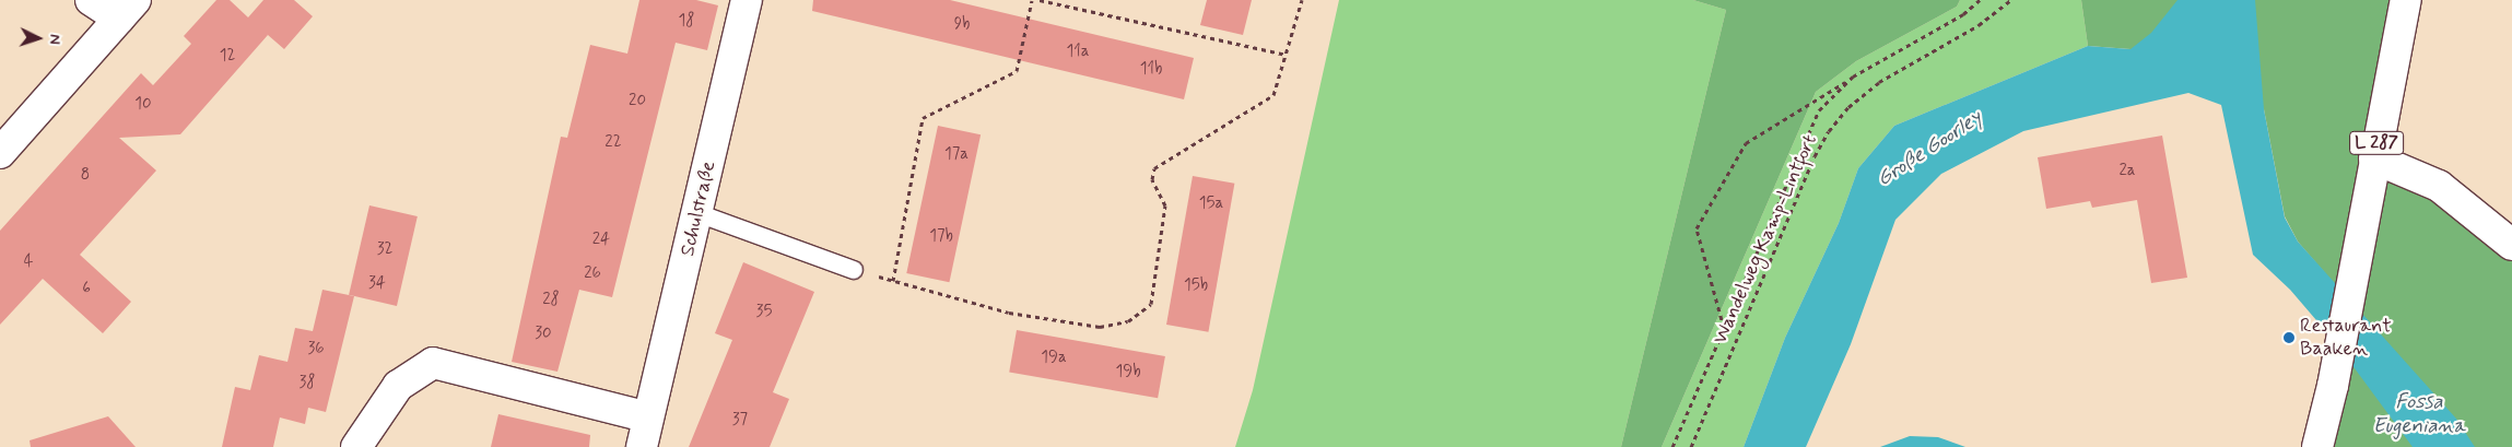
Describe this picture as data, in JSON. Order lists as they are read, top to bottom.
{
  "streets": {
    "street": ["L 287", "Schulstraße"],
    "path": ["Wandelweg Kamp-Lintfort"]
  },
  "water": ["Große Goorley", "Fossa Eugeniana"],
  "places": ["Restaurant Baaken"],
  "house_numbers": [
    "18",
    "9b",
    "11a",
    "12",
    "11b",
    "20",
    "10",
    "22",
    "17a",
    "2a",
    "8",
    "15a",
    "17b",
    "24",
    "32",
    "4",
    "26",
    "34",
    "15b",
    "6",
    "28",
    "35",
    "30",
    "36",
    "19a",
    "19b",
    "38",
    "37"
  ],
  "north": "right"
}
